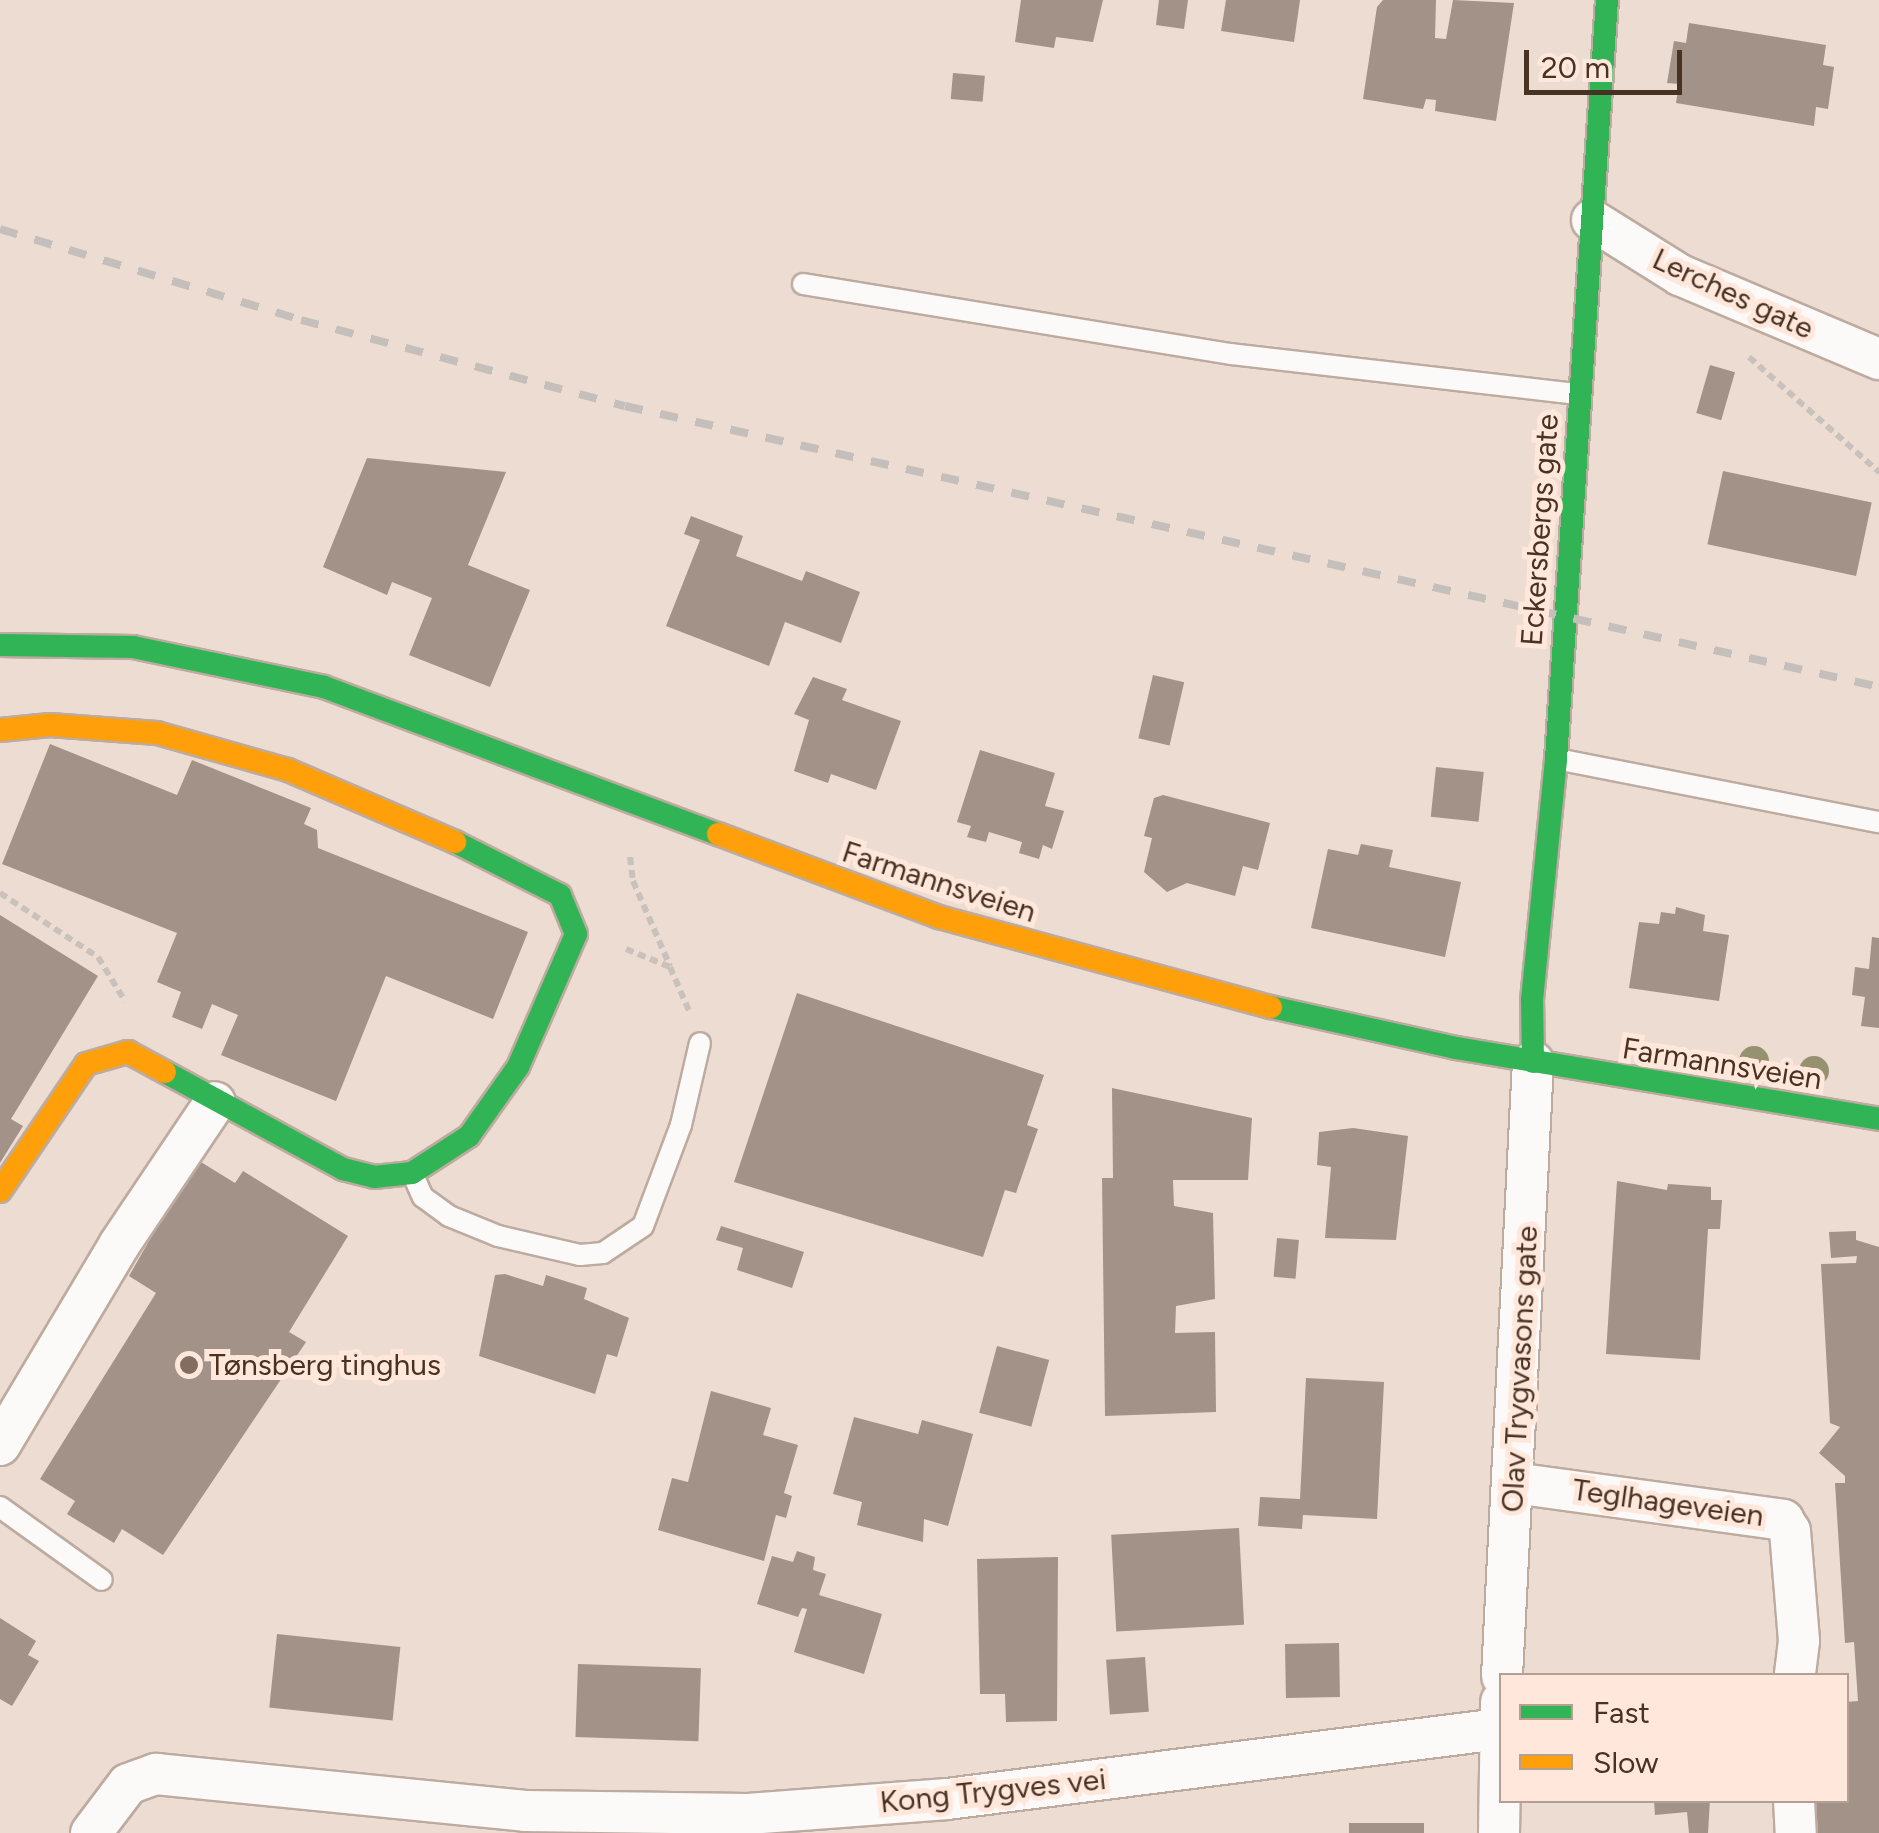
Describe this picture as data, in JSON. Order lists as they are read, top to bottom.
{
  "streets": {
    "main road": ["Eckersbergs gate", "Farmannsveien"],
    "street": [
      "Lerches gate",
      "Olav Trygvasons gate",
      "Teglhageveien",
      "Kong Trygves vei"
    ]
  },
  "crossings": [
    ["Lerches gate", "Eckersbergs gate"],
    ["Eckersbergs gate", "Farmannsveien"],
    ["Eckersbergs gate", "Olav Trygvasons gate"],
    ["Farmannsveien", "Olav Trygvasons gate"],
    ["Olav Trygvasons gate", "Teglhageveien"]
  ],
  "places": ["Tønsberg tinghus"],
  "legend": ["Fast", "Slow"],
  "scale_bar": "20 m"
}
